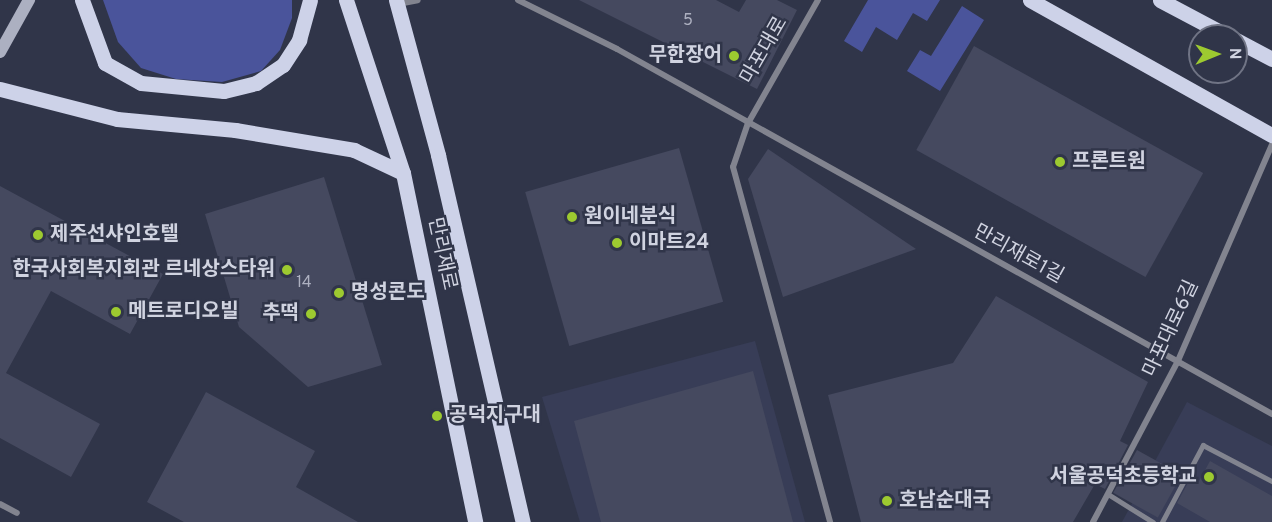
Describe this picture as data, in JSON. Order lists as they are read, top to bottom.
{
  "streets": {
    "main road": ["만리재로"],
    "street": ["마포대로", "만리재로1길", "마포대로6길"]
  },
  "crossings": [
    ["마포대로", "만리재로1길"],
    ["만리재로1길", "마포대로6길"]
  ],
  "places": [
    "무한장어",
    "프론트원",
    "원이네분식",
    "제주선샤인호텔",
    "이마트24",
    "한국사회복지회관 르네상스타워",
    "명성콘도",
    "메트로디오빌",
    "추떡",
    "공덕지구대",
    "서울공덕초등학교",
    "호남순대국"
  ],
  "house_numbers": ["5", "14"],
  "north": "right"
}
